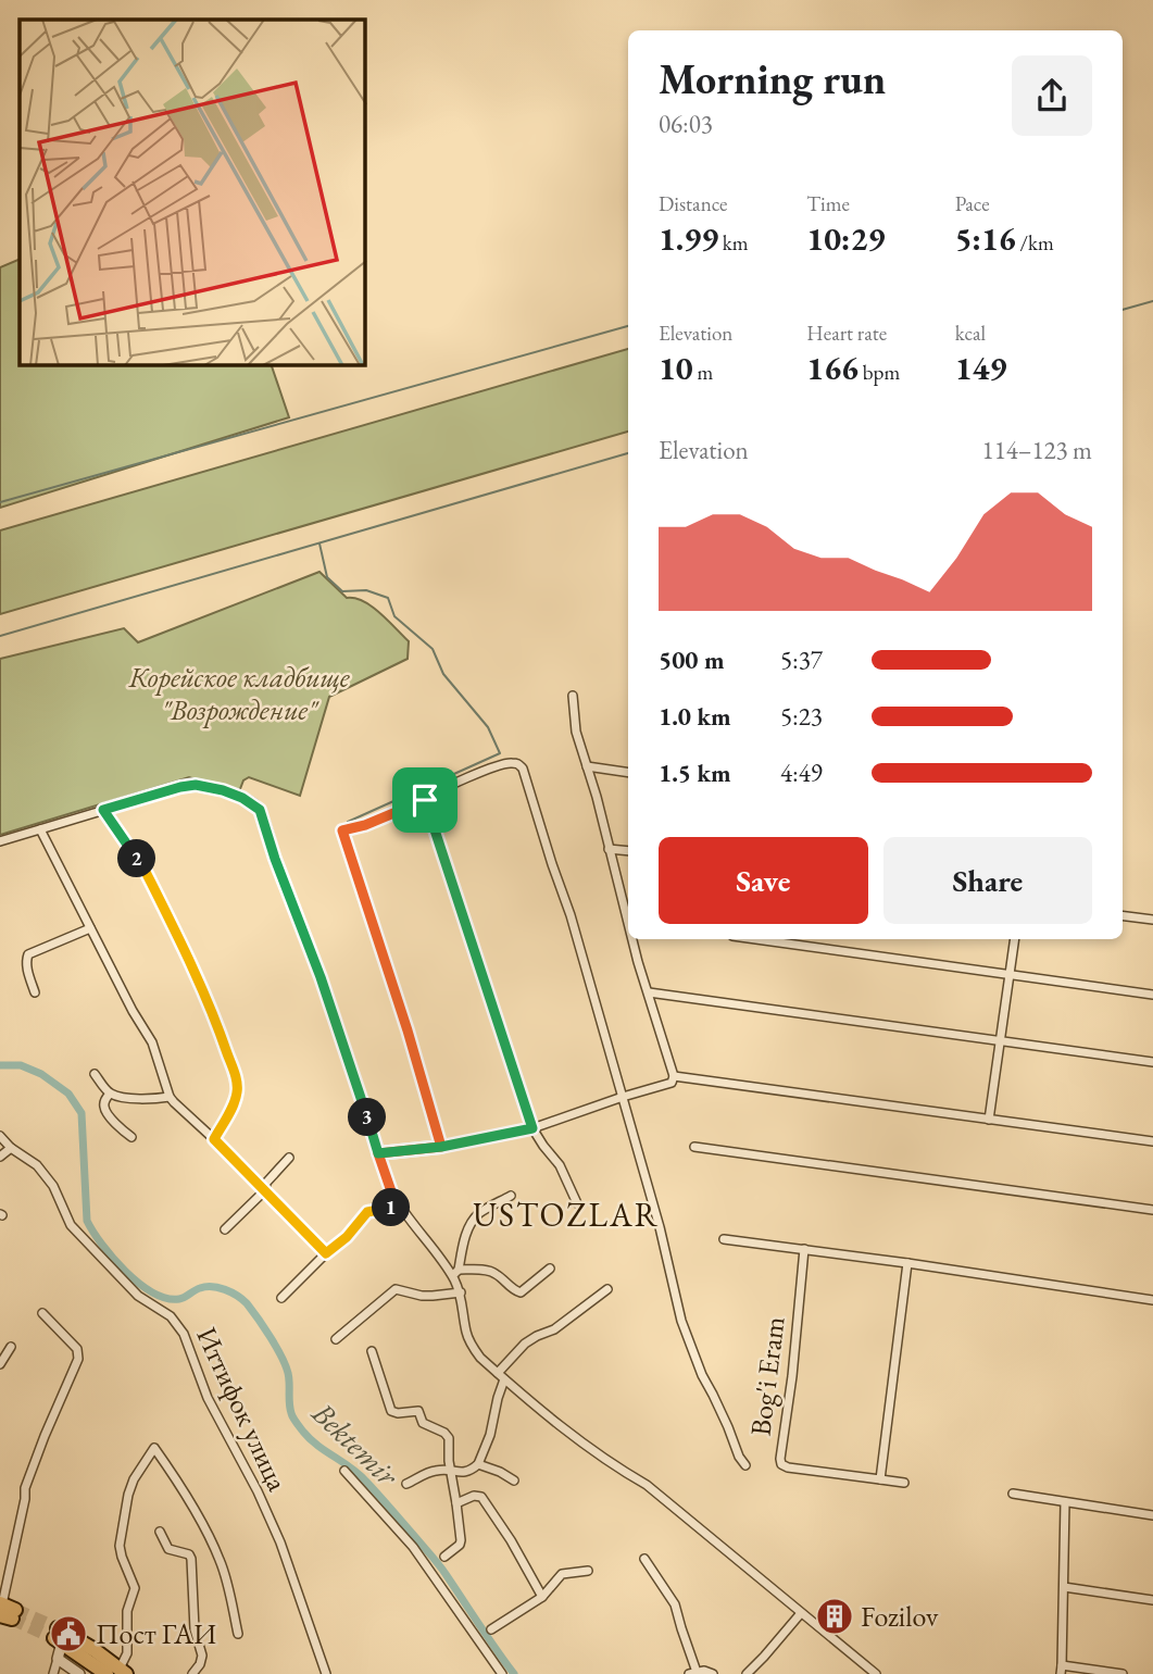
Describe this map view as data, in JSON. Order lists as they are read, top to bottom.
{
  "streets": {
    "street": ["Bog'i Eram", "Иттифок улица"]
  },
  "districts": ["USTOZLAR"],
  "water": ["Bektemir"],
  "parks": ["Корейское кладбище \"Возрождение\""],
  "places": {
    "building": ["Fozilov"],
    "public building": ["Пост ГАИ"]
  },
  "page": {
    "heading": ["Morning run", "06:03"],
    "stats": [
      ["Distance", "1.99 km"],
      ["Time", "10:29"],
      ["Pace", "5:16 /km"],
      ["Elevation", "10 m"],
      ["Heart rate", "166 bpm"],
      ["kcal", "149"]
    ],
    "chart": ["Elevation", "114–123 m"],
    "list": [
      {
        "name": "500 m",
        "note": "5:37"
      },
      {
        "name": "1.0 km",
        "note": "5:23"
      },
      {
        "name": "1.5 km",
        "note": "4:49"
      }
    ],
    "buttons": ["Save", "Share"],
    "pins": ["2", "3", "1"]
  }
}
